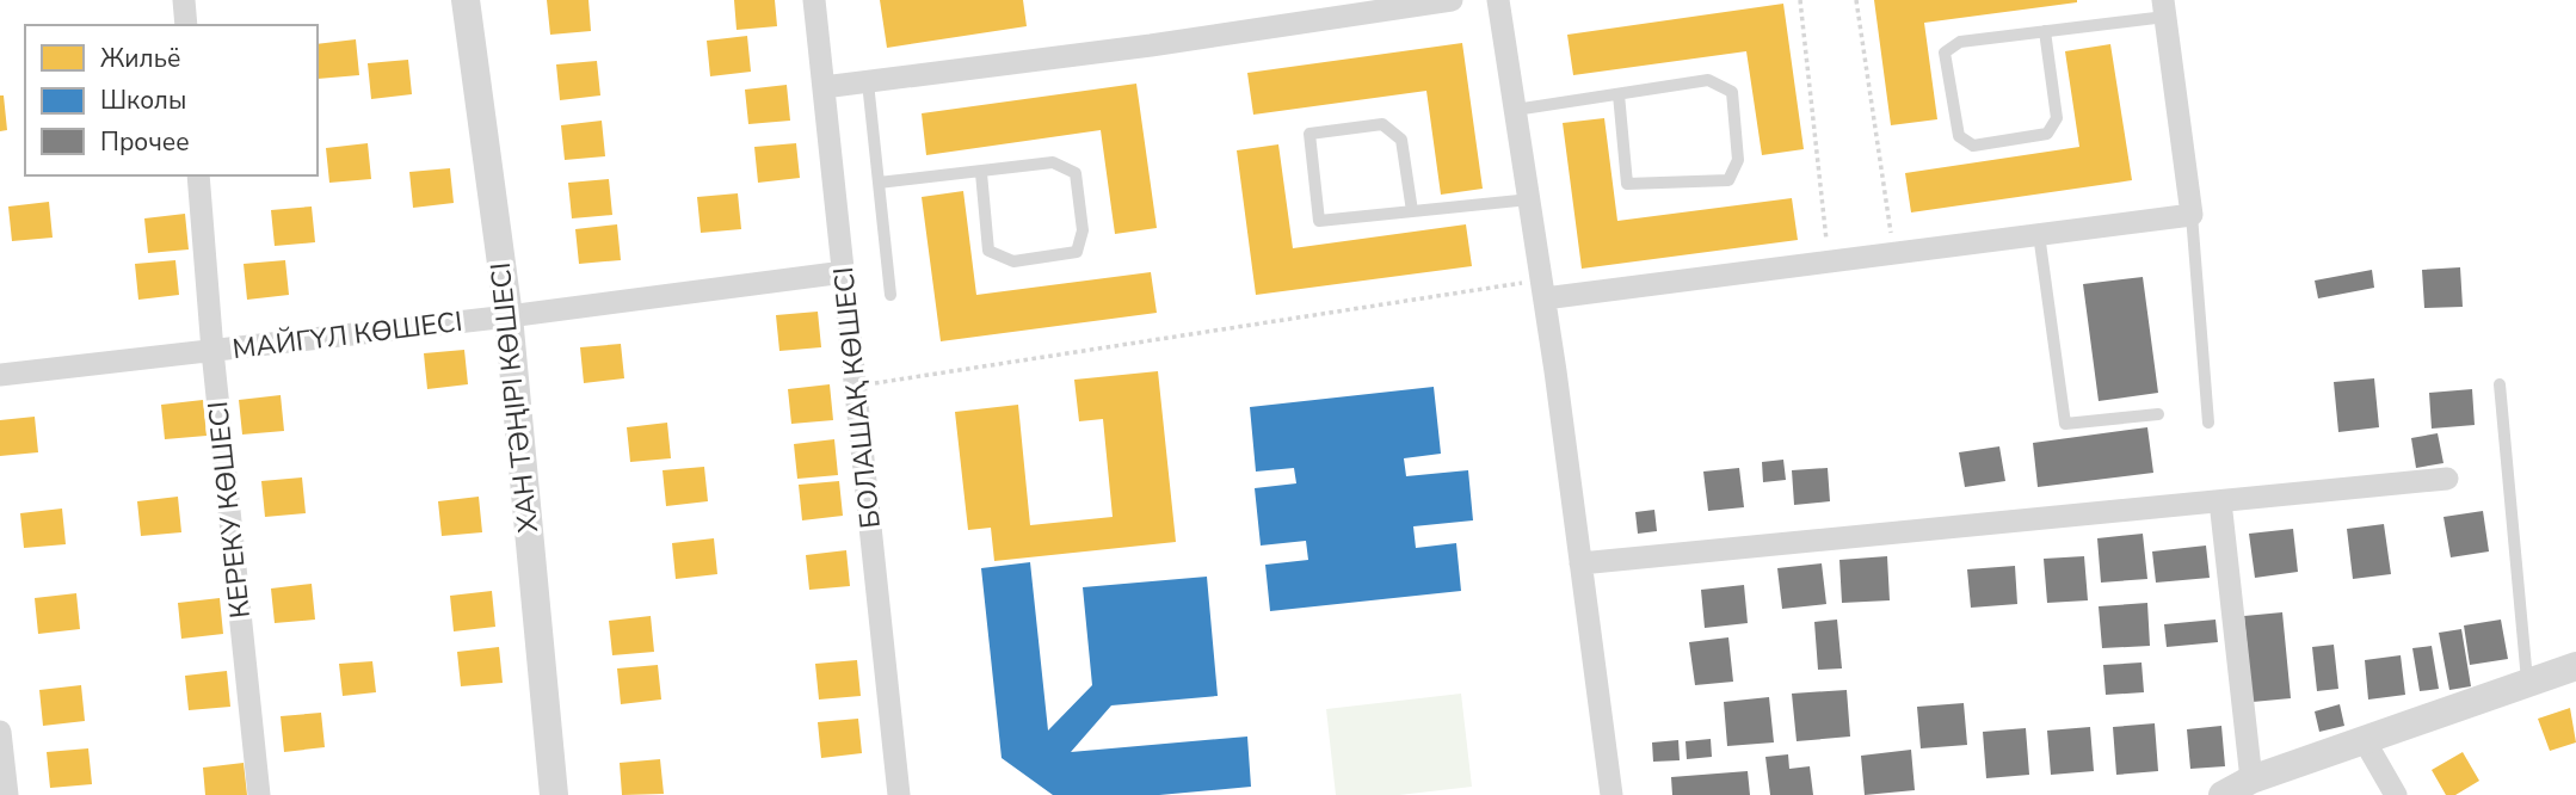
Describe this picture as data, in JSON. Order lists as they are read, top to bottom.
{
  "streets": {
    "street": [
      "МАЙГҮЛ КӨШЕСІ",
      "ХАН ТӘҢІРІ КӨШЕСІ",
      "БОЛАШАҚ КӨШЕСІ",
      "КЕРЕКУ КӨШЕСІ"
    ]
  },
  "crossings": [
    ["МАЙГҮЛ КӨШЕСІ", "ХАН ТӘҢІРІ КӨШЕСІ"],
    ["МАЙГҮЛ КӨШЕСІ", "БОЛАШАҚ КӨШЕСІ"],
    ["МАЙГҮЛ КӨШЕСІ", "КЕРЕКУ КӨШЕСІ"]
  ],
  "legend": ["Жильё", "Школы", "Прочее"]
}
